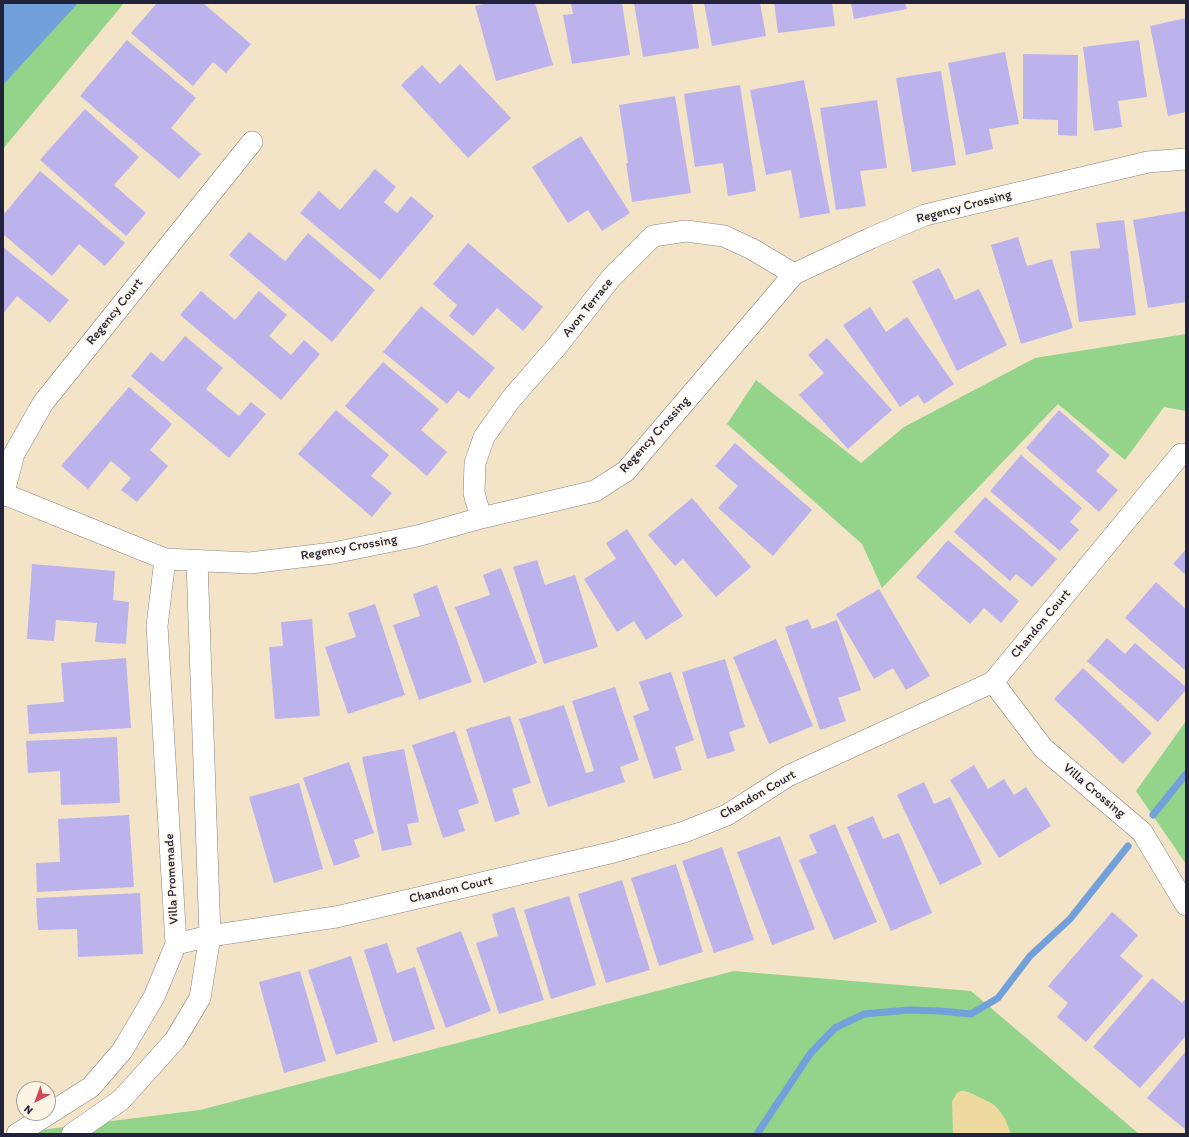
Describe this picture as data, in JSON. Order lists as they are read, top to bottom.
{
  "streets": {
    "street": [
      "Regency Crossing",
      "Avon Terrace",
      "Regency Court",
      "Chandon Court",
      "Villa Crossing",
      "Villa Promenade"
    ]
  },
  "crossings": [
    ["Regency Crossing", "Avon Terrace"],
    ["Regency Crossing", "Regency Court"],
    ["Regency Crossing", "Villa Promenade"],
    ["Chandon Court", "Villa Crossing"],
    ["Chandon Court", "Villa Promenade"]
  ],
  "north": "bottom left"
}
